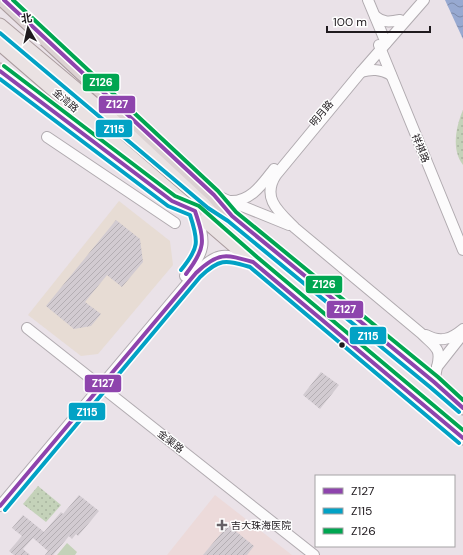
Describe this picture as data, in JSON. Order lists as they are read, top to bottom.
{
  "streets": {
    "main road": ["金湾路"],
    "street": ["明月路", "祥祺路", "金渠路"]
  },
  "crossings": [
    ["明月路", "祥祺路"]
  ],
  "places": {
    "health": ["吉大珠海医院"]
  },
  "lines": ["transit line Z127", "transit line Z126", "transit line Z115"],
  "legend": ["Z127", "Z115", "Z126"],
  "scale_bar": "100 m",
  "north": "top"
}
